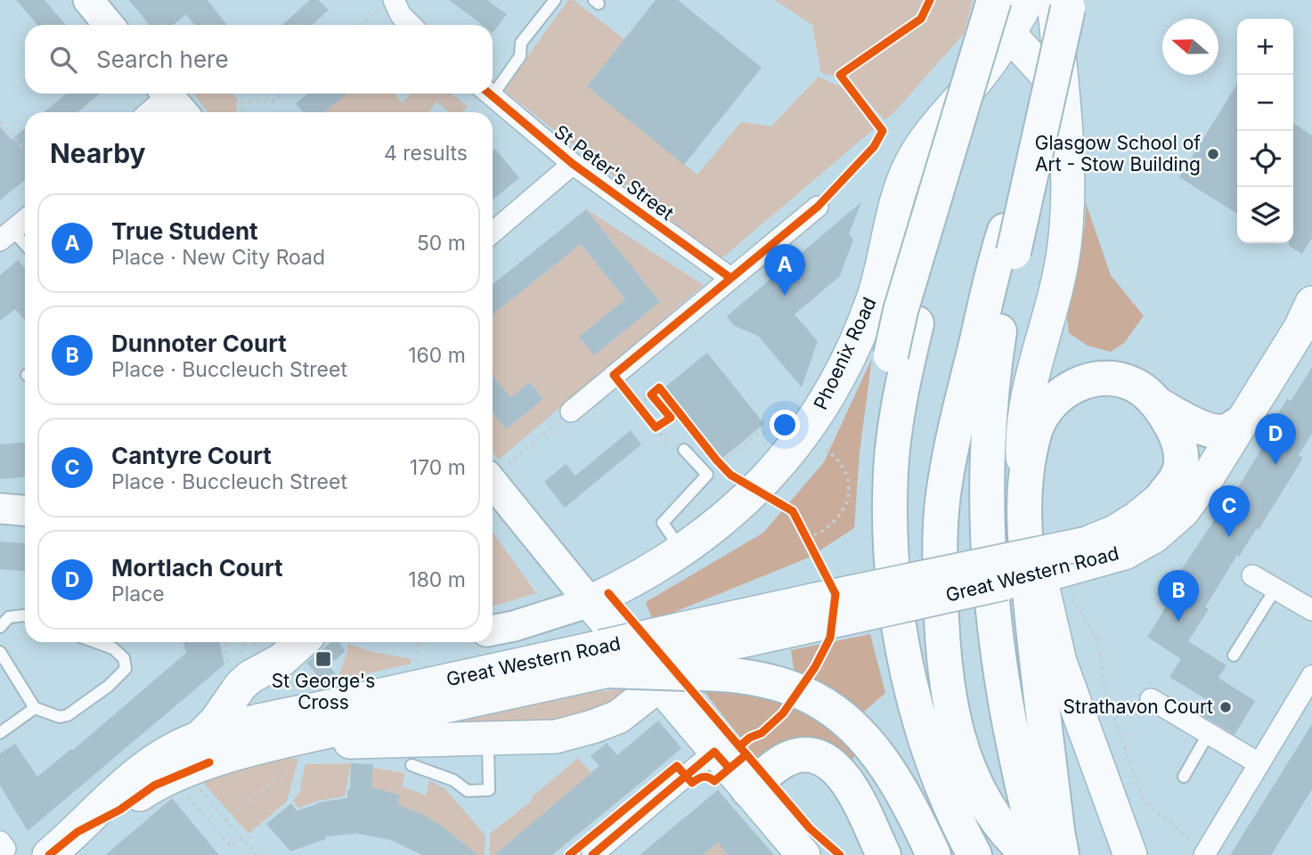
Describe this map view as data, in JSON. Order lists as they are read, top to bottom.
{
  "streets": {
    "main road": ["Phoenix Road", "Great Western Road"],
    "street": ["St Peter's Street"]
  },
  "places": {
    "other": ["Glasgow School of Art - Stow Building", "Strathavon Court"],
    "transit": ["St George's Cross"]
  },
  "north": "left",
  "page": {
    "map_buttons": ["+", "−"],
    "search": "Search here",
    "heading": ["Nearby", "4 results"],
    "list": [
      {
        "mark": "A",
        "name": "True Student",
        "note": "Place · New City Road",
        "value": "50 m"
      },
      {
        "mark": "B",
        "name": "Dunnoter Court",
        "note": "Place · Buccleuch Street",
        "value": "160 m"
      },
      {
        "mark": "C",
        "name": "Cantyre Court",
        "note": "Place · Buccleuch Street",
        "value": "170 m"
      },
      {
        "mark": "D",
        "name": "Mortlach Court",
        "note": "Place",
        "value": "180 m"
      }
    ],
    "pins": [
      "A",
      "D",
      "C",
      "B"
    ]
  }
}
